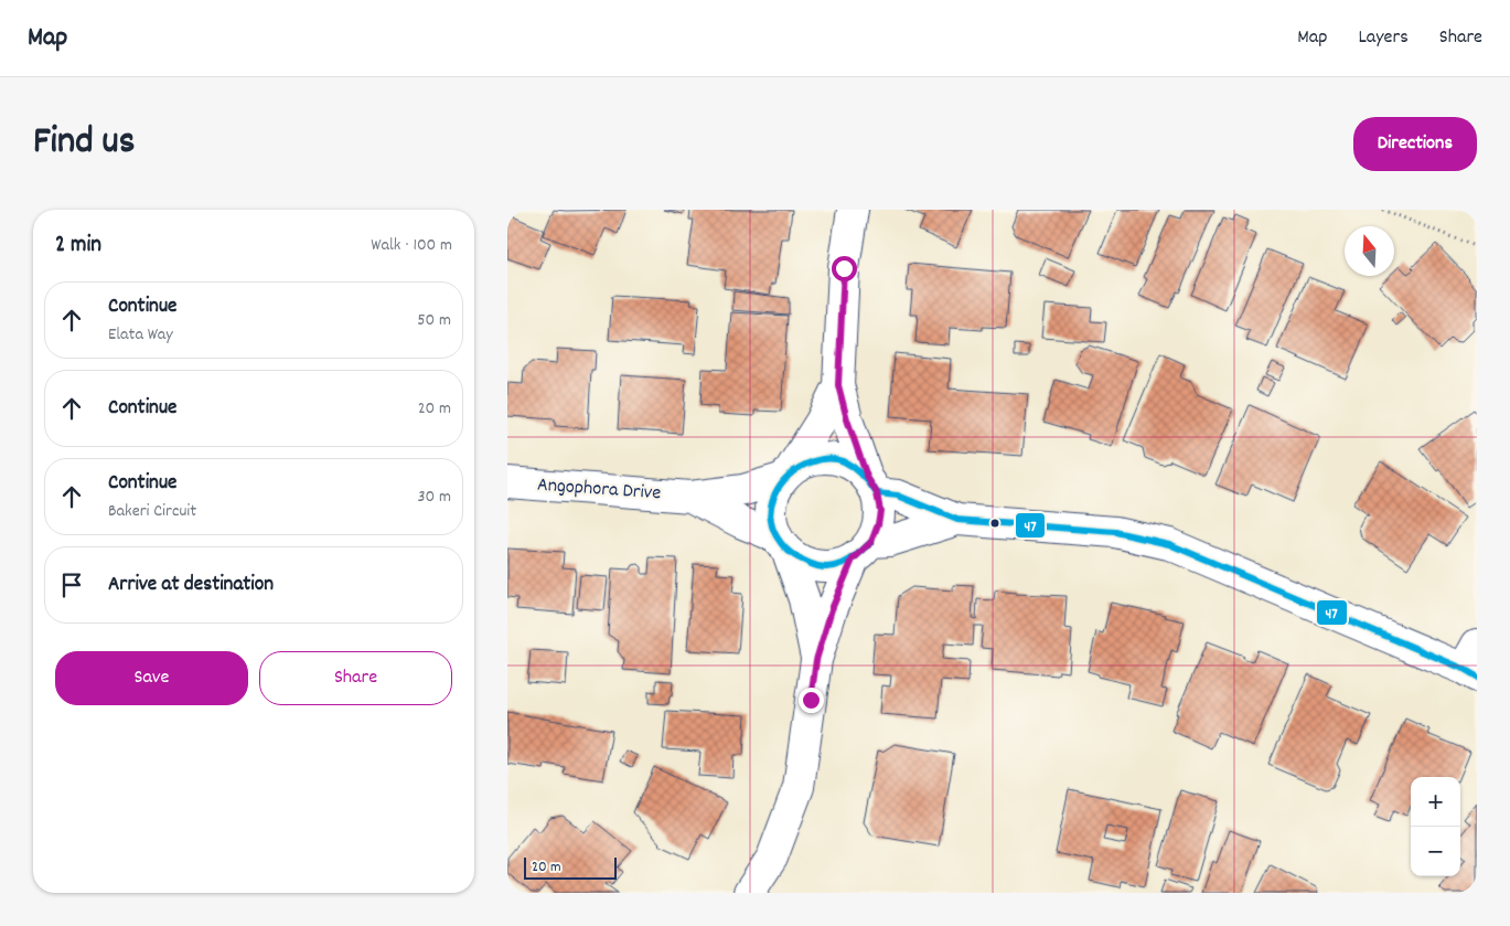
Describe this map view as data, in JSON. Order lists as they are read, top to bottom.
{
  "streets": {
    "street": ["Angophora Drive"]
  },
  "lines": ["transit line 47"],
  "scale_bar": "20 m",
  "north": "top",
  "page": {
    "header": "Map",
    "nav": ["Map", "Layers", "Share"],
    "title": "Find us",
    "buttons": [
      "Directions",
      ["Save", "Share"]
    ],
    "heading": ["2 min", "Walk · 100 m"],
    "list": [
      ["Continue", "Elata Way", "50 m"],
      ["Continue", "20 m"],
      ["Continue", "Bakeri Circuit", "30 m"],
      "Arrive at destination"
    ],
    "map_buttons": ["+", "−"],
    "scale": "20 m"
  }
}
